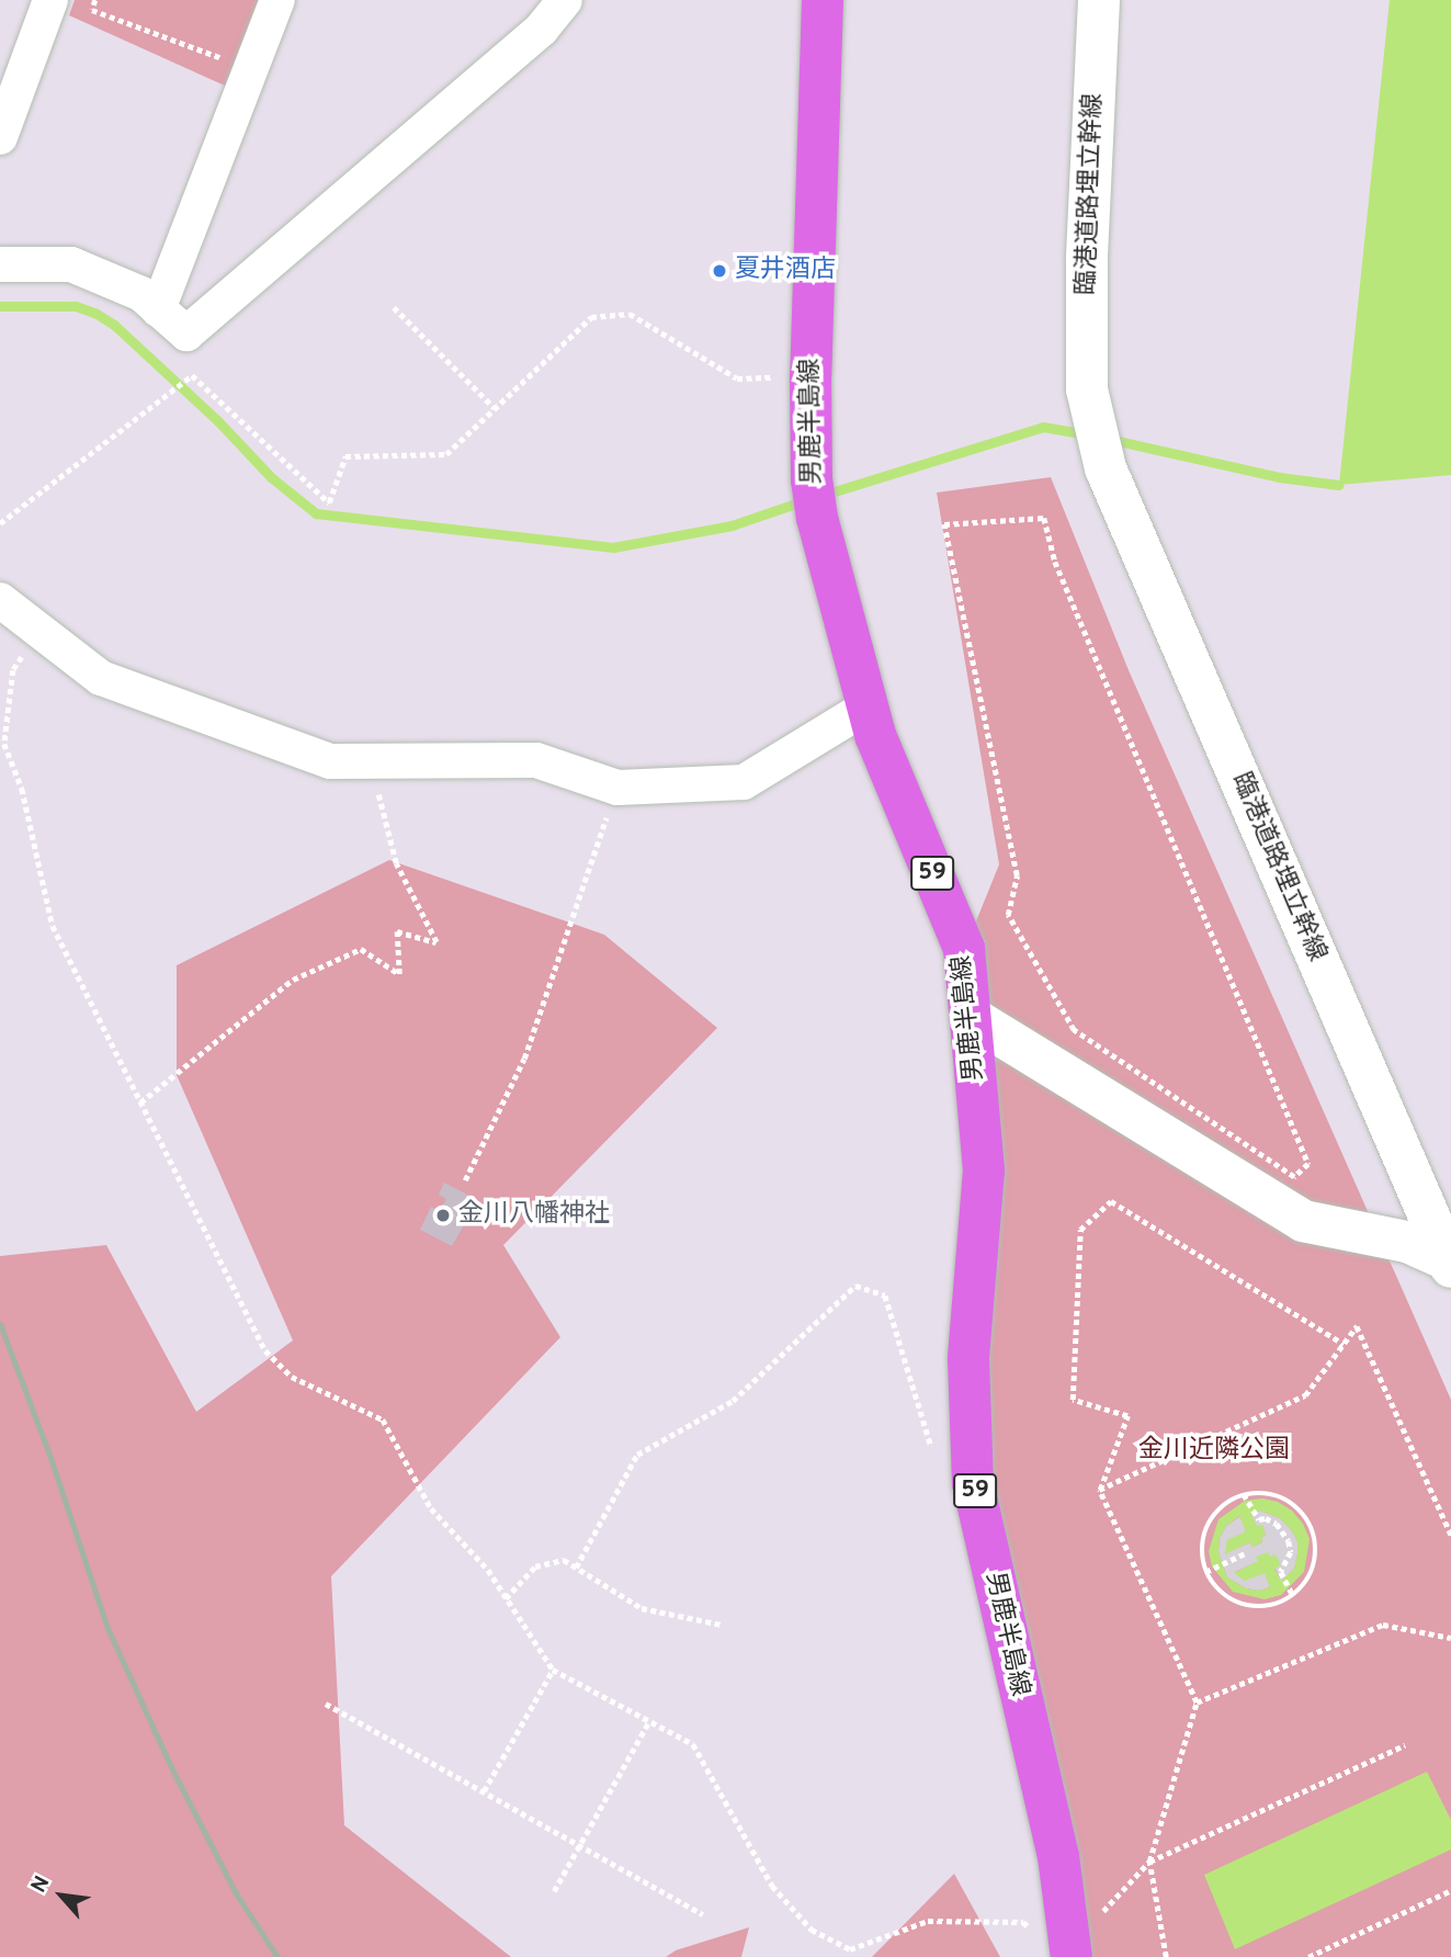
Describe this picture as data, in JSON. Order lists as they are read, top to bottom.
{
  "streets": {
    "main road": ["男鹿半島線", "59"],
    "street": ["臨港道路埋立幹線"]
  },
  "parks": ["金川近隣公園"],
  "places": ["夏井酒店", "金川八幡神社"],
  "north": "top left"
}
